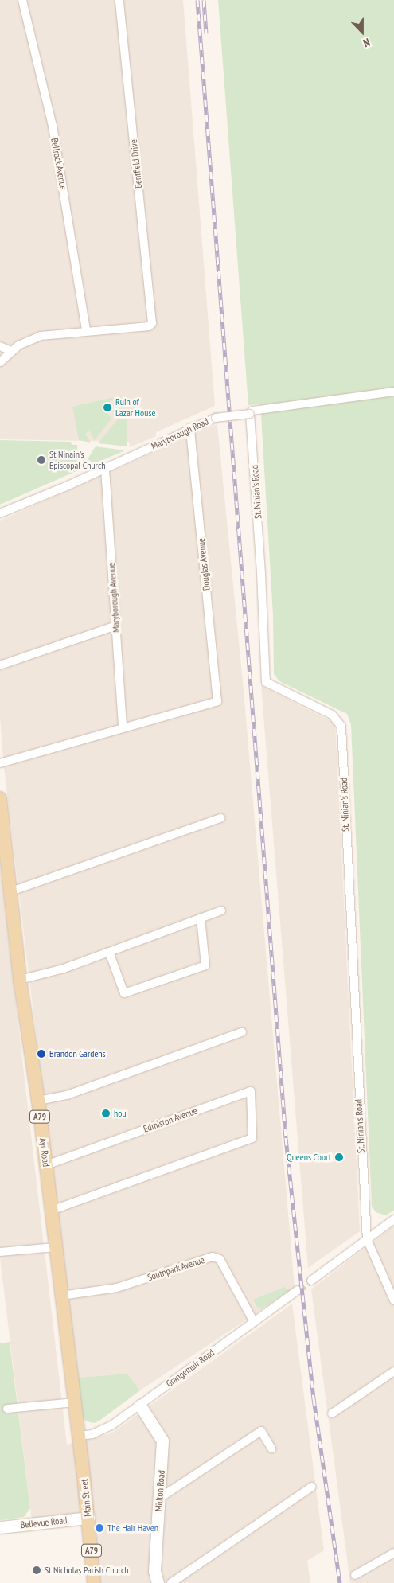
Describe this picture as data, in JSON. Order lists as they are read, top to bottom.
{
  "streets": {
    "main road": ["A79", "Ayr Road", "Main Street"],
    "street": [
      "Bellrock Avenue",
      "Bentfield Drive",
      "Maryborough Road",
      "St. Ninian's Road",
      "Douglas Avenue",
      "Maryborough Avenue",
      "Edmiston Avenue",
      "Southpark Avenue",
      "Grangemuir Road",
      "Midton Road",
      "Bellevue Road"
    ]
  },
  "crossings": [
    ["Bellrock Avenue", "Bentfield Drive"],
    ["Maryborough Road", "St. Ninian's Road"],
    ["Maryborough Road", "Douglas Avenue"],
    ["Maryborough Road", "Maryborough Avenue"],
    ["Douglas Avenue", "Maryborough Avenue"],
    ["Edmiston Avenue", "Ayr Road"],
    ["Ayr Road", "Southpark Avenue"],
    ["Ayr Road", "Grangemuir Road"],
    ["Ayr Road", "Main Street"],
    ["Southpark Avenue", "Grangemuir Road"],
    ["Grangemuir Road", "Midton Road"],
    ["Grangemuir Road", "Main Street"],
    ["Main Street", "Bellevue Road"]
  ],
  "places": [
    "Ruin of Lazar House",
    "St Ninain's Episcopal Church",
    "Brandon Gardens",
    "hou",
    "Queens Court",
    "The Hair Haven",
    "St Nicholas Parish Church"
  ],
  "north": "bottom"
}
